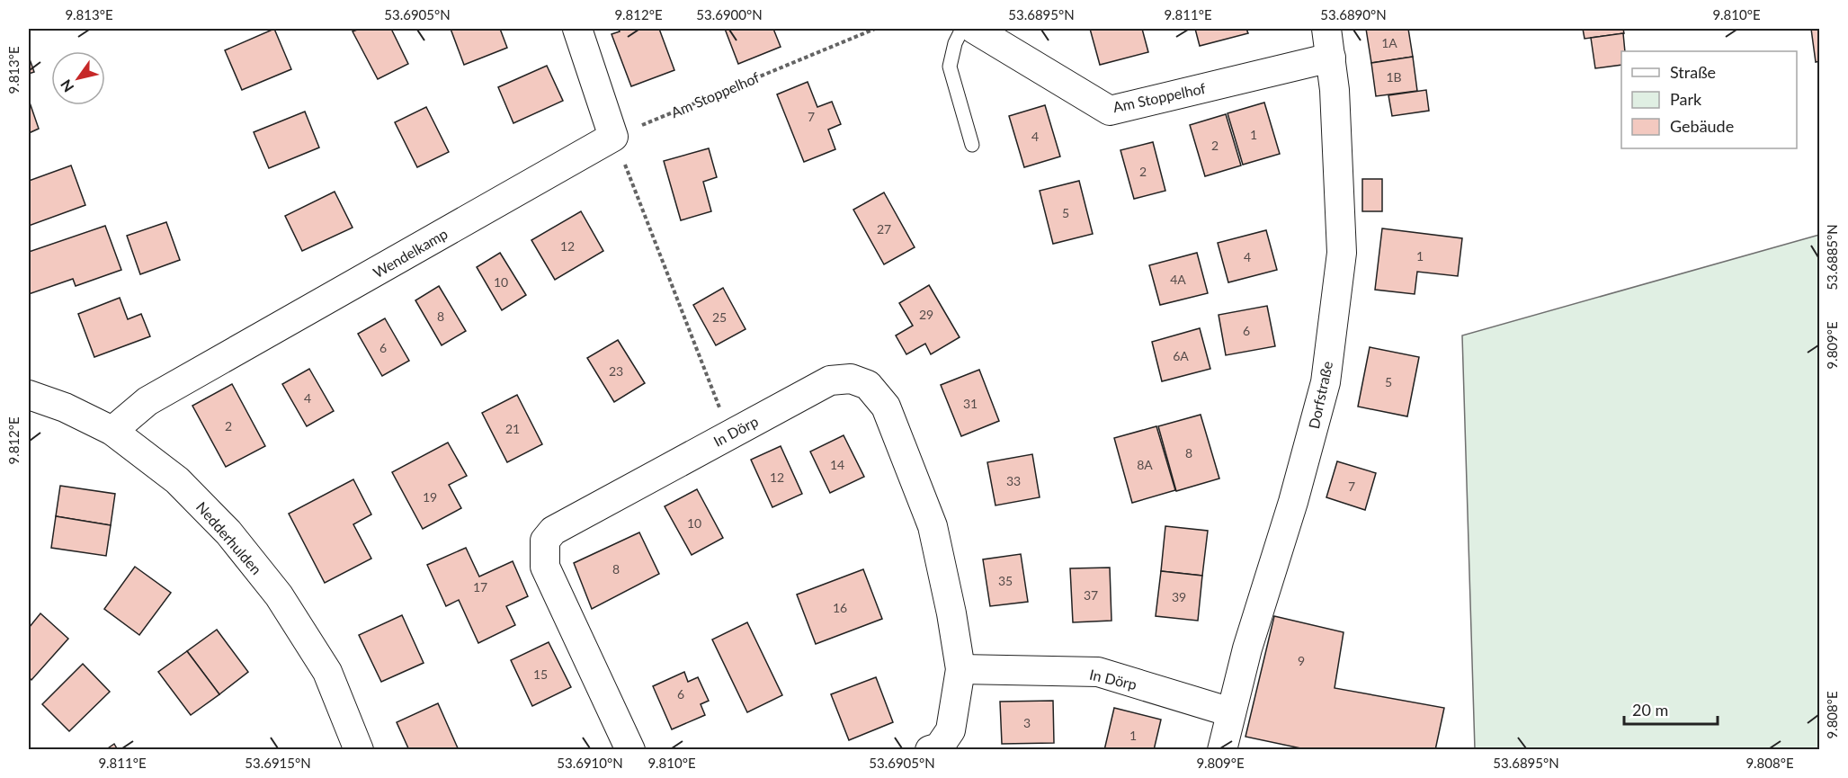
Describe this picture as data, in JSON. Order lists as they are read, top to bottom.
{
  "streets": {
    "street": [
      "Am Stoppelhof",
      "Wendelkamp",
      "Dorfstraße",
      "In Dörp",
      "Nedderhulden"
    ]
  },
  "crossings": [
    ["Am Stoppelhof", "Wendelkamp"],
    ["Am Stoppelhof", "Dorfstraße"],
    ["Wendelkamp", "Nedderhulden"],
    ["Dorfstraße", "In Dörp"]
  ],
  "house_numbers": [
    "1A",
    "1B",
    "7",
    "1",
    "4",
    "2",
    "2",
    "5",
    "27",
    "12",
    "1",
    "4",
    "4A",
    "10",
    "29",
    "8",
    "25",
    "6",
    "6",
    "6A",
    "23",
    "5",
    "4",
    "31",
    "2",
    "21",
    "8",
    "14",
    "8A",
    "12",
    "33",
    "7",
    "19",
    "10",
    "8",
    "35",
    "17",
    "37",
    "39",
    "16",
    "9",
    "15",
    "6",
    "3",
    "1"
  ],
  "legend": ["Straße", "Park", "Gebäude"],
  "scale_bar": "20 m",
  "north": "bottom left",
  "coordinates": [
    "9.813°E",
    "53.6905°N",
    "9.812°E",
    "53.6900°N",
    "53.6895°N",
    "9.811°E",
    "53.6890°N",
    "9.810°E",
    "53.6885°N",
    "9.809°E",
    "9.808°E",
    "53.6915°N",
    "53.6910°N"
  ]
}
